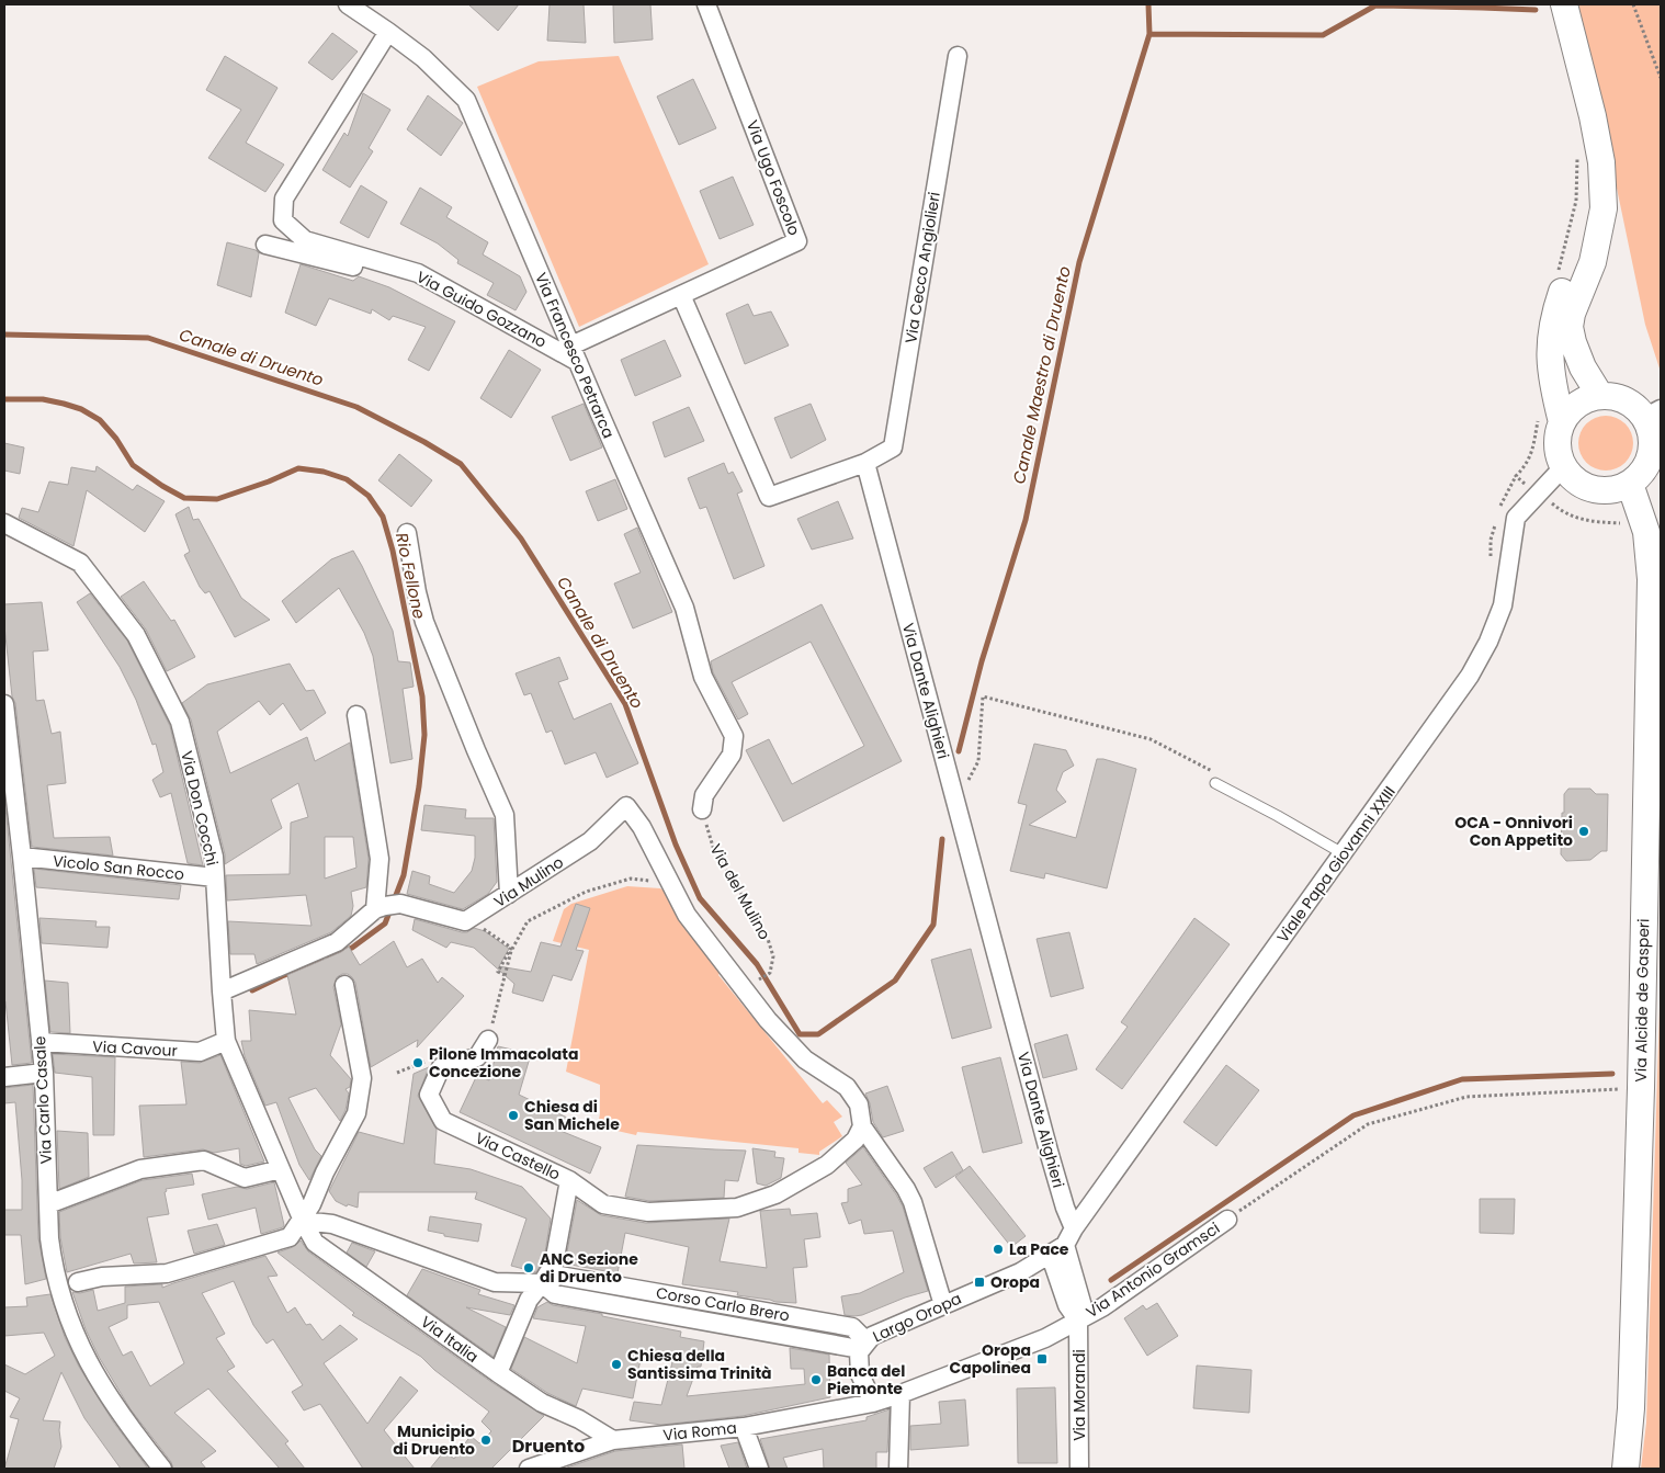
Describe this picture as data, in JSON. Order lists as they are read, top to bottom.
{
  "streets": {
    "street": [
      "Via Ugo Foscolo",
      "Via Cecco Angiolieri",
      "Via Guido Gozzano",
      "Via Francesco Petrarca",
      "Via Dante Alighieri",
      "Via Don Cocchi",
      "Viale Papa Giovanni XXIII",
      "Vicolo San Rocco",
      "Via Mulino",
      "Via Alcide de Gasperi",
      "Via Cavour",
      "Via Carlo Casale",
      "Via Castello",
      "Via Antonio Gramsci",
      "Corso Carlo Brero",
      "Largo Oropa",
      "Via Italia",
      "Via Morandi",
      "Via Roma"
    ],
    "path": ["Via del Mulino"]
  },
  "crossings": [
    ["Via Ugo Foscolo", "Via Guido Gozzano"],
    ["Via Ugo Foscolo", "Via Francesco Petrarca"],
    ["Via Cecco Angiolieri", "Via Dante Alighieri"],
    ["Via Guido Gozzano", "Via Francesco Petrarca"],
    ["Via Francesco Petrarca", "Via del Mulino"],
    ["Via Dante Alighieri", "Viale Papa Giovanni XXIII"],
    ["Via Don Cocchi", "Vicolo San Rocco"],
    ["Via Don Cocchi", "Via Cavour"],
    ["Via Don Cocchi", "Corso Carlo Brero"],
    ["Via Don Cocchi", "Via Italia"],
    ["Viale Papa Giovanni XXIII", "Via Alcide de Gasperi"],
    ["Viale Papa Giovanni XXIII", "Largo Oropa"],
    ["Vicolo San Rocco", "Via Carlo Casale"],
    ["Via Mulino", "Via del Mulino"],
    ["Via Cavour", "Via Carlo Casale"],
    ["Via Castello", "Corso Carlo Brero"],
    ["Via Castello", "Via Italia"],
    ["Via Antonio Gramsci", "Via Morandi"],
    ["Corso Carlo Brero", "Largo Oropa"],
    ["Corso Carlo Brero", "Via Italia"],
    ["Largo Oropa", "Via Roma"],
    ["Via Italia", "Via Roma"]
  ],
  "districts": ["Druento"],
  "water": ["Canale di Druento", "Canale Maestro di Druento", "Rio Fellone"],
  "places": {
    "other": [
      "OCA - Onnivori Con Appetito",
      "Pilone Immacolata Concezione",
      "Chiesa di San Michele",
      "La Pace",
      "ANC Sezione di Druento",
      "Chiesa della Santissima Trinità",
      "Banca del Piemonte",
      "Municipio di Druento"
    ],
    "transit": ["Oropa", "Oropa Capolinea"]
  }
}
